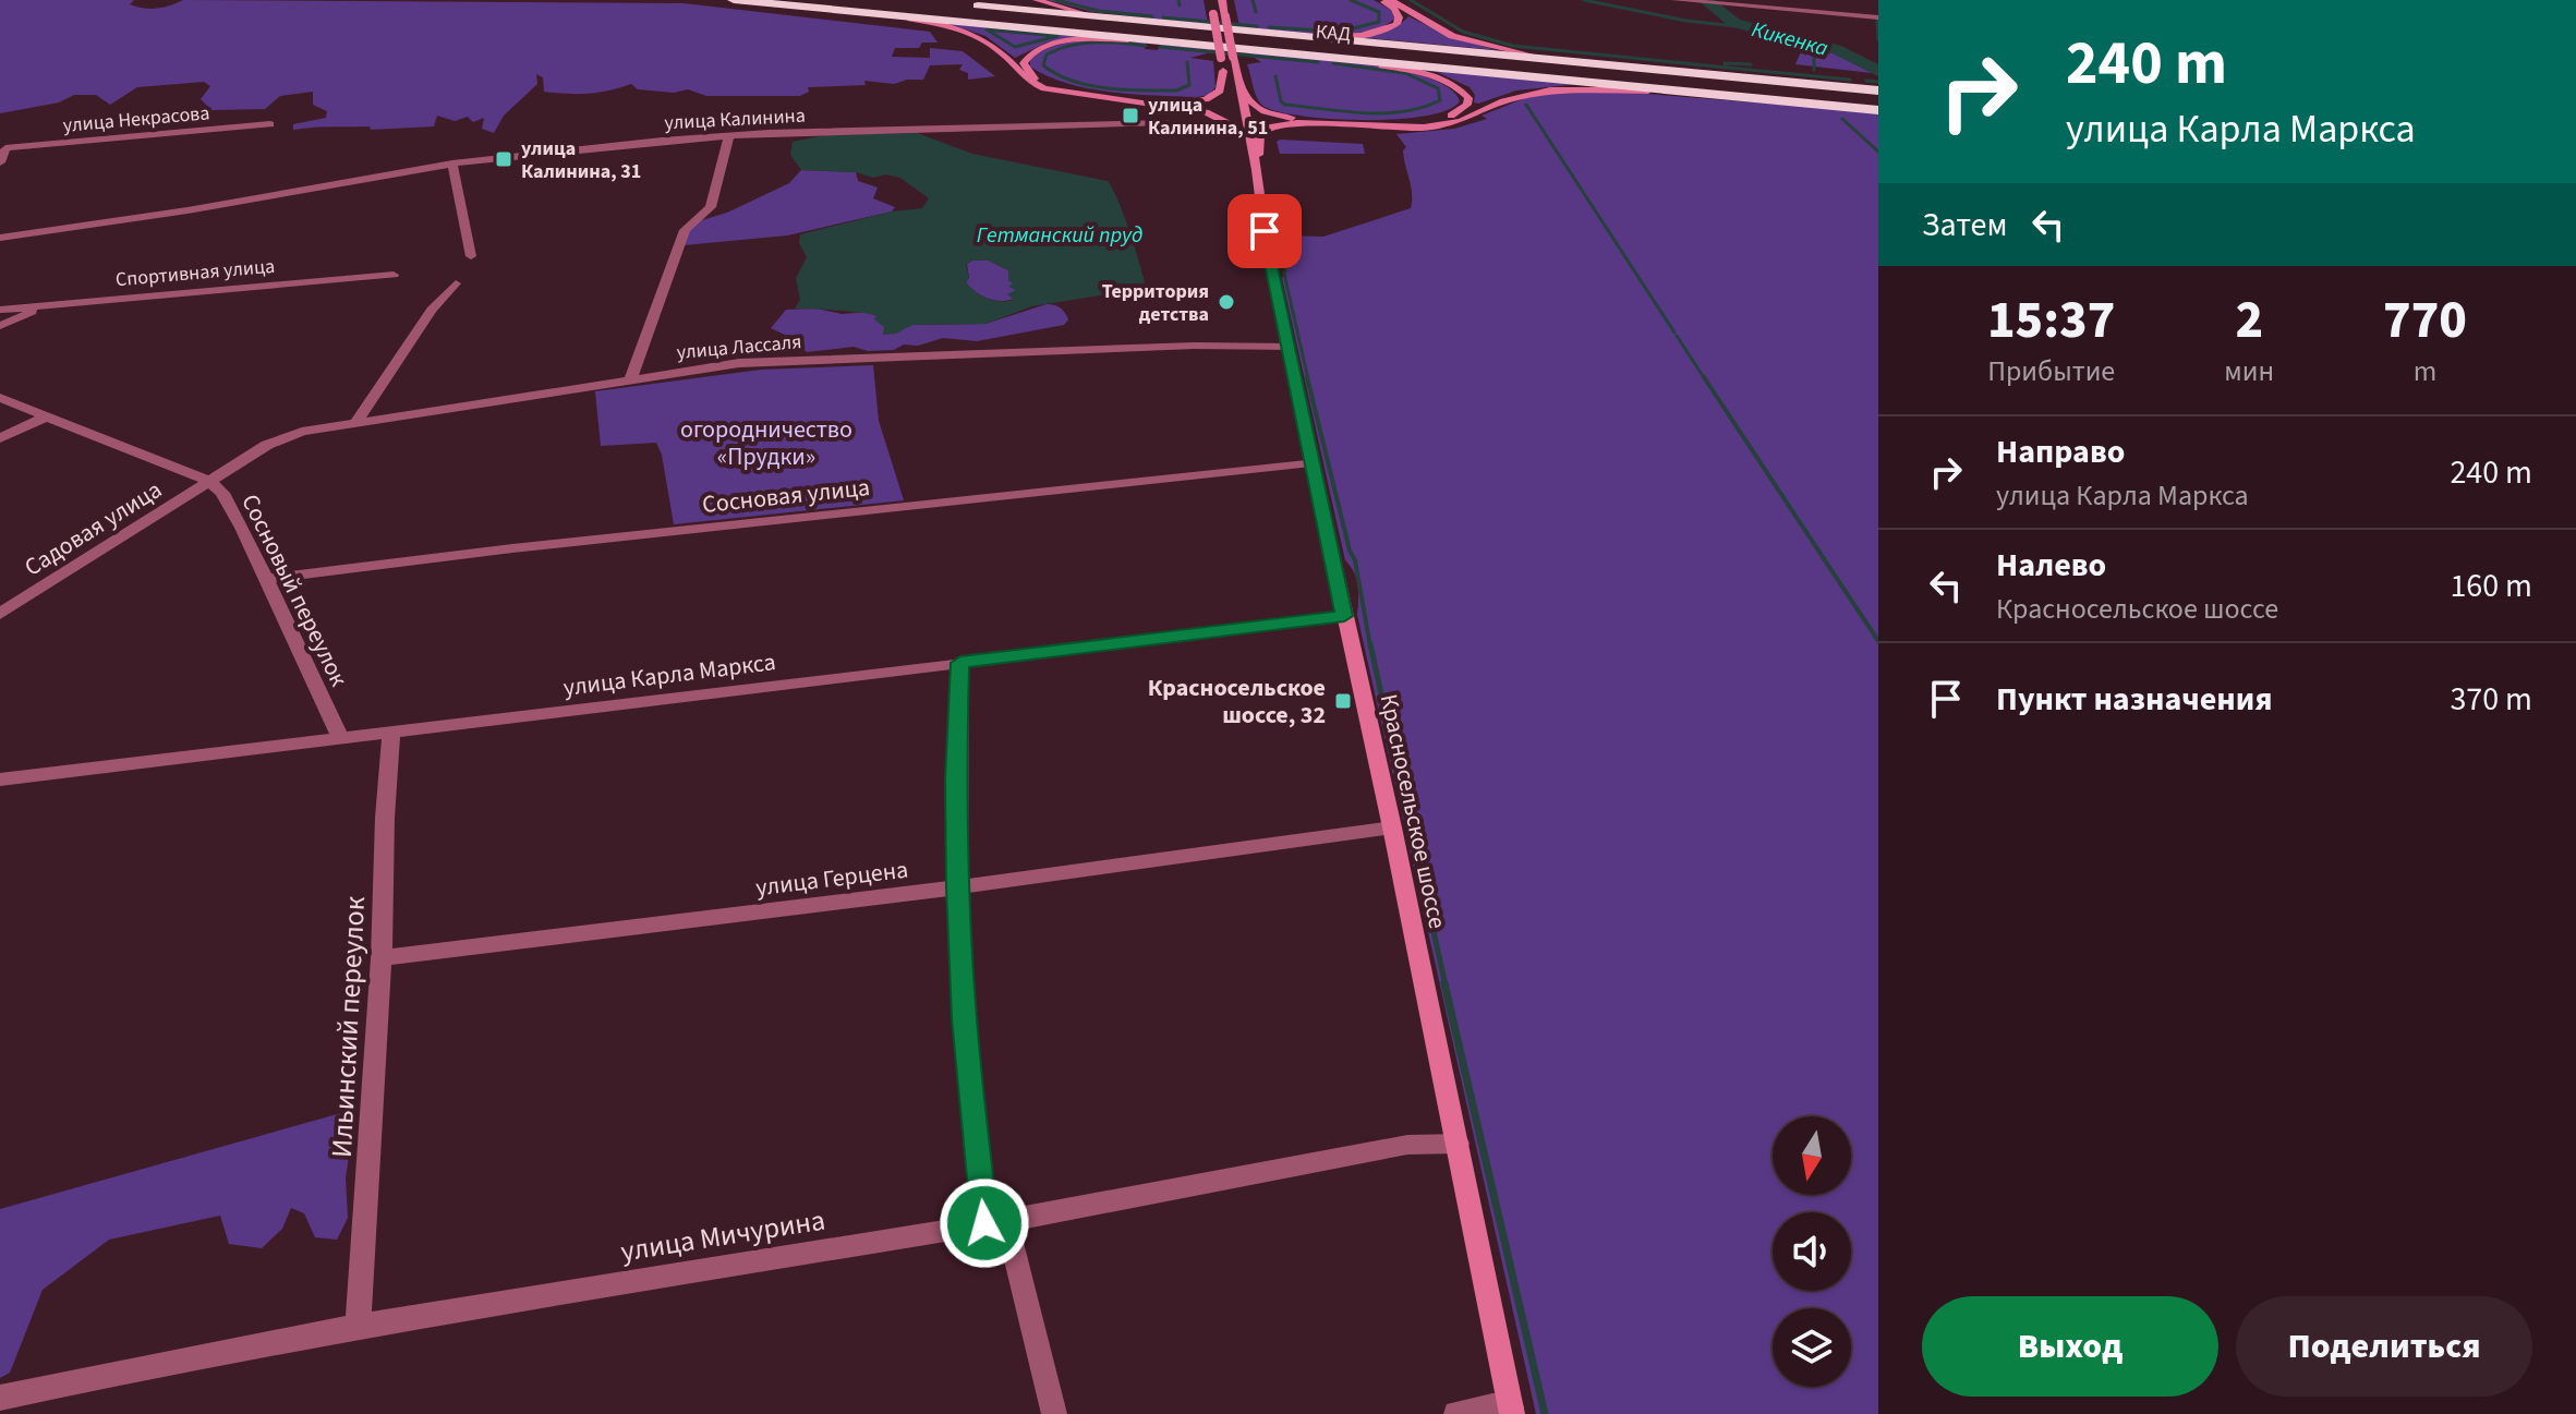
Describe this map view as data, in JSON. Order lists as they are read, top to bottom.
{
  "streets": {
    "highway": ["КАД"],
    "main road": ["Красносельское шоссе"],
    "street": [
      "улица Некрасова",
      "улица Калинина",
      "Спортивная улица",
      "улица Лассаля",
      "Сосновая улица",
      "Садовая улица",
      "Сосновый переулок",
      "улица Карла Маркса",
      "улица Герцена",
      "Ильинский переулок",
      "улица Мичурина"
    ]
  },
  "crossings": [
    ["улица Лассаля", "Садовая улица"],
    ["улица Лассаля", "Сосновый переулок"],
    ["улица Лассаля", "Красносельское шоссе"],
    ["Сосновая улица", "Сосновый переулок"],
    ["Сосновая улица", "Красносельское шоссе"],
    ["Садовая улица", "Сосновый переулок"],
    ["Сосновый переулок", "улица Карла Маркса"],
    ["улица Карла Маркса", "Красносельское шоссе"],
    ["улица Карла Маркса", "Ильинский переулок"],
    ["Красносельское шоссе", "улица Герцена"],
    ["Красносельское шоссе", "улица Мичурина"],
    ["улица Герцена", "Ильинский переулок"],
    ["Ильинский переулок", "улица Мичурина"]
  ],
  "water": ["Кикенка", "Гетманский пруд"],
  "parks": ["огородничество «Прудки»"],
  "places": {
    "transit": ["улица Калинина, 51", "улица Калинина, 31", "Красносельское шоссе, 32"],
    "other": ["Территория детства"]
  },
  "north": "bottom",
  "page": {
    "turn": ["240 m", "улица Карла Маркса"],
    "then": "Затем",
    "eta": [
      "15:37",
      "Прибытие",
      "2",
      "мин",
      "770",
      "m"
    ],
    "list": [
      {
        "name": "Направо",
        "note": "улица Карла Маркса",
        "value": "240 m"
      },
      {
        "name": "Налево",
        "note": "Красносельское шоссе",
        "value": "160 m"
      },
      {
        "name": "Пункт назначения",
        "value": "370 m"
      }
    ],
    "buttons": ["Выход", "Поделиться"]
  }
}
